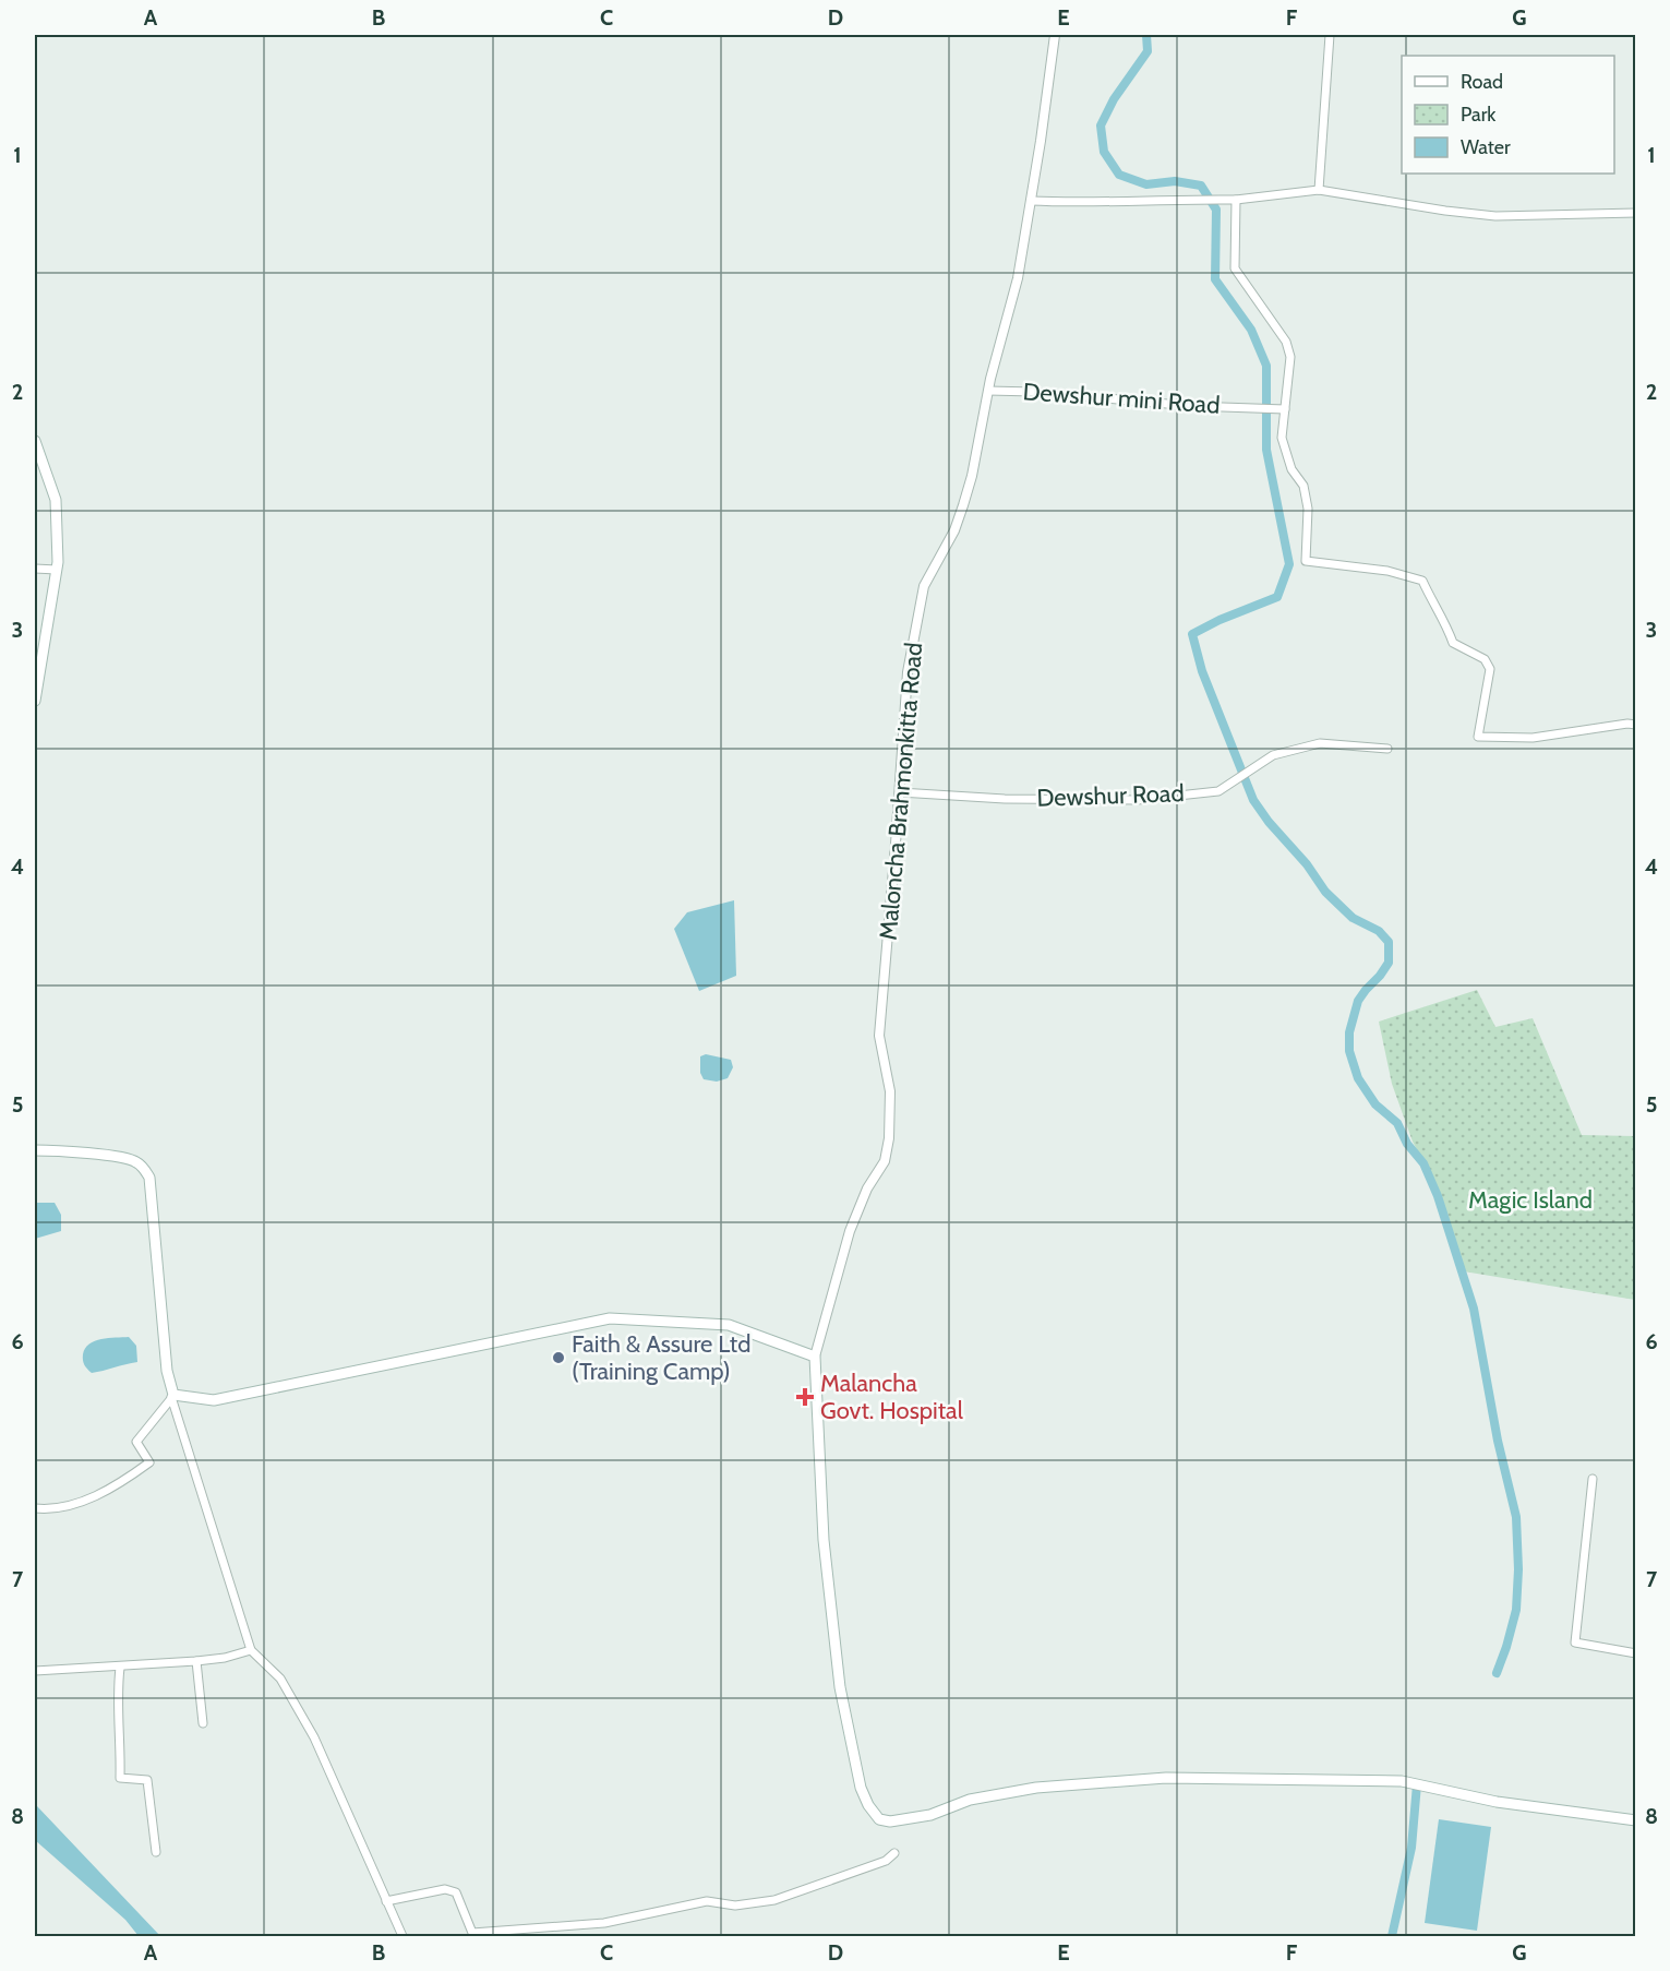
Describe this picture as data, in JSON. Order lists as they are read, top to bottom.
{
  "streets": {
    "street": ["Dewshur mini Road", "Maloncha Brahmonkitta Road", "Dewshur Road"]
  },
  "crossings": [
    ["Dewshur mini Road", "Maloncha Brahmonkitta Road"],
    ["Maloncha Brahmonkitta Road", "Dewshur Road"]
  ],
  "parks": ["Magic Island"],
  "places": {
    "other": ["Faith & Assure Ltd (Training Camp)"],
    "health": ["Malancha Govt. Hospital"]
  },
  "legend": ["Road", "Park", "Water"],
  "grid": {
    "columns": [
      "A",
      "B",
      "C",
      "D",
      "E",
      "F",
      "G"
    ],
    "rows": [
      "1",
      "2",
      "3",
      "4",
      "5",
      "6",
      "7",
      "8"
    ]
  }
}
